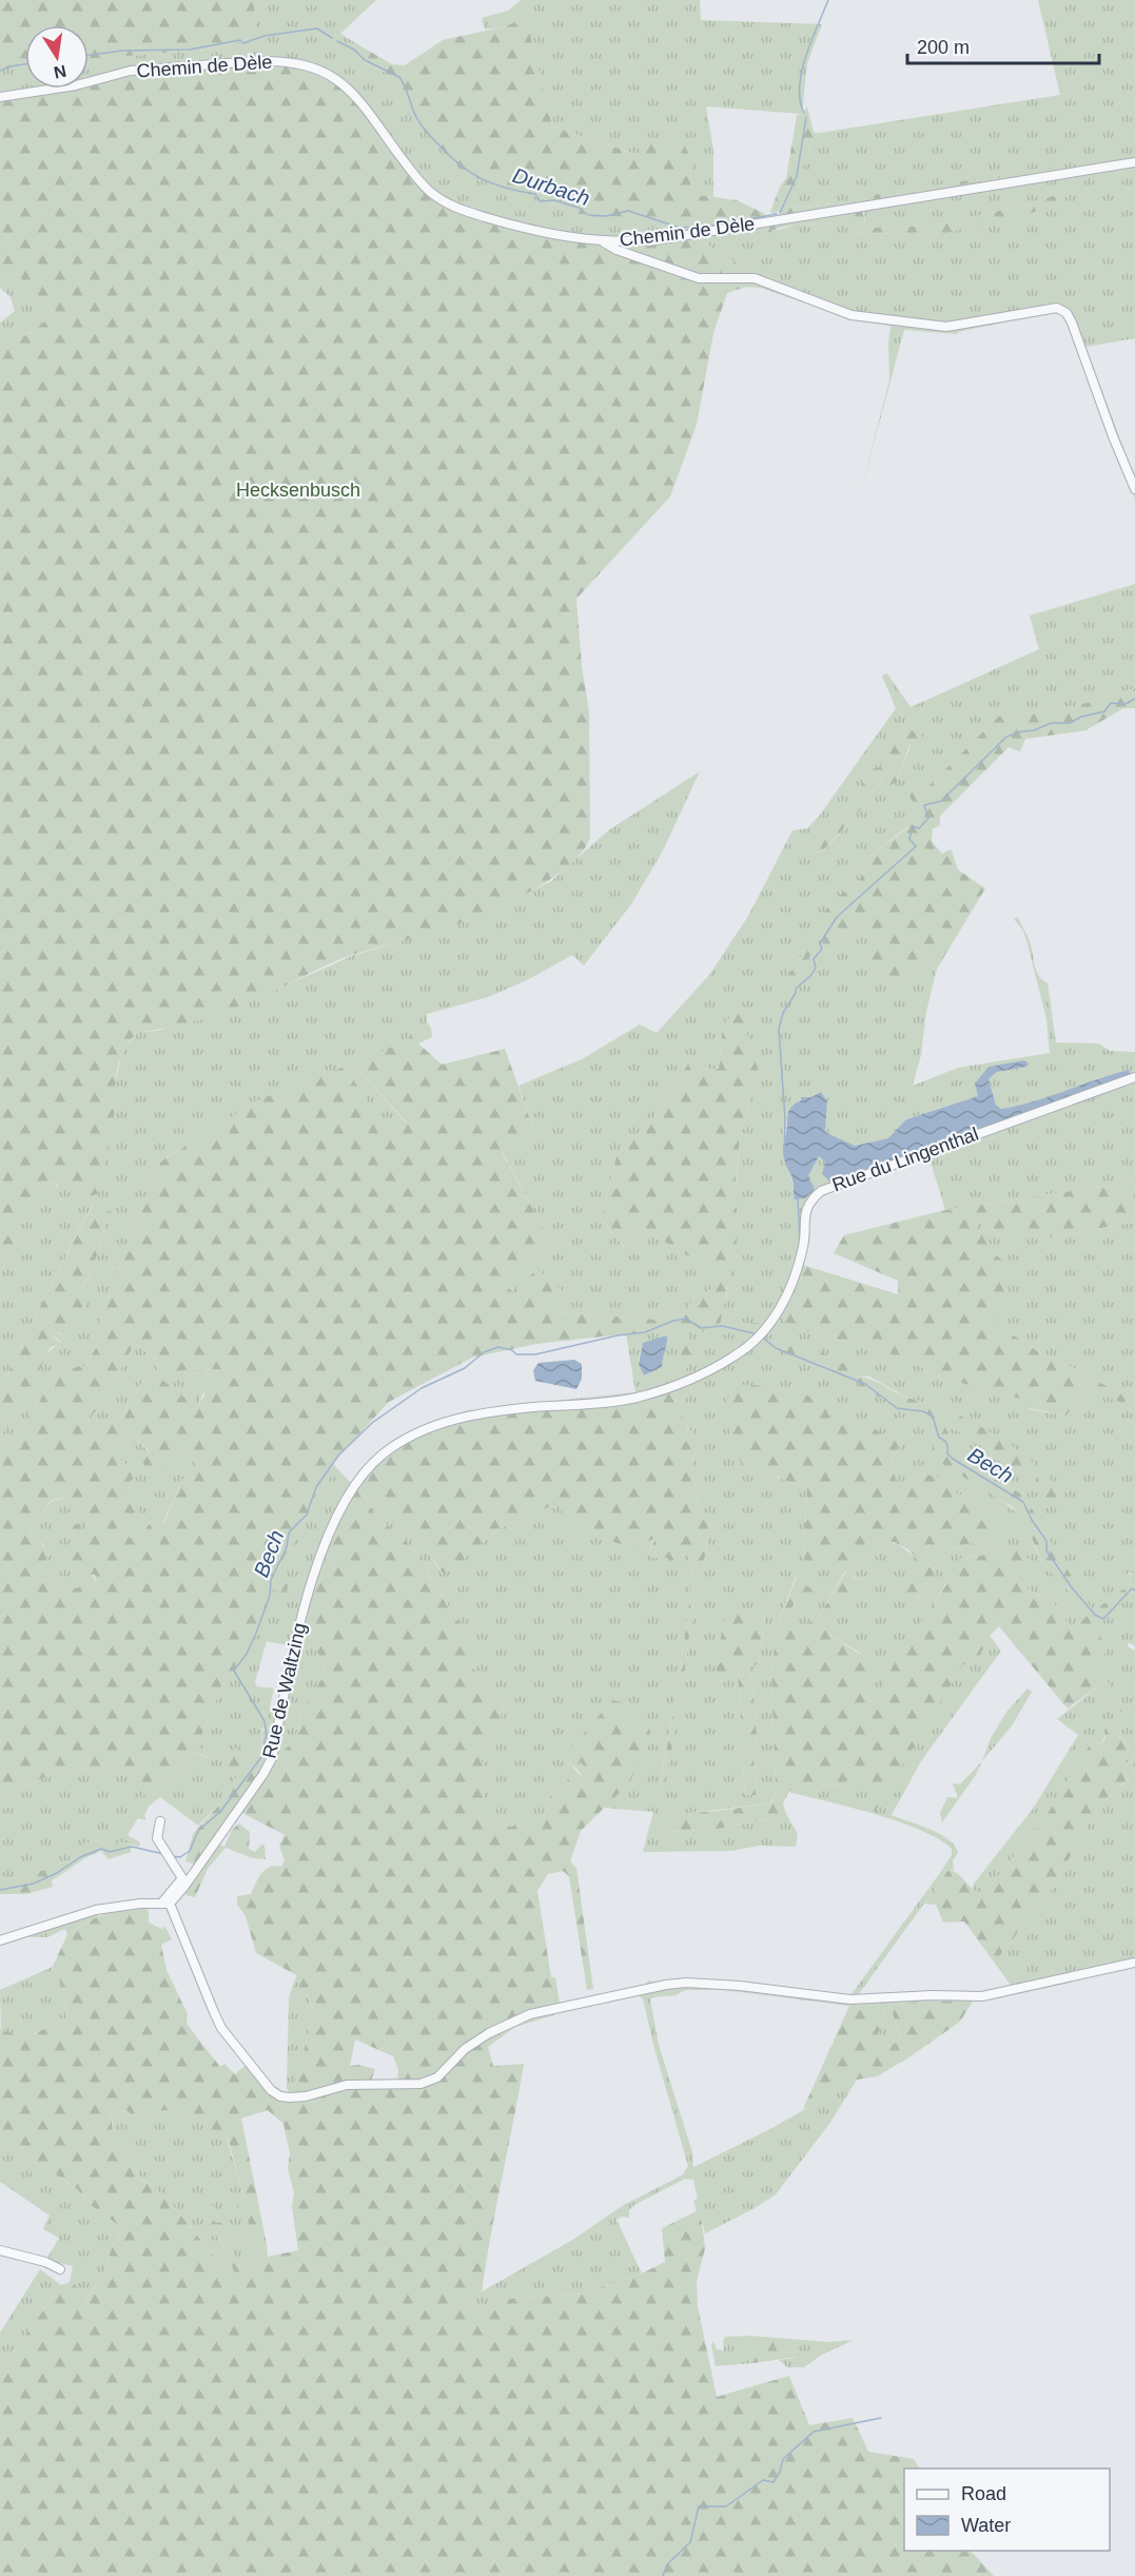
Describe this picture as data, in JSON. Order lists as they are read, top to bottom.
{
  "streets": {
    "street": ["Chemin de Dèle", "Rue du Lingenthal", "Rue de Waltzing"]
  },
  "crossings": [
    ["Rue du Lingenthal", "Rue de Waltzing"]
  ],
  "water": ["Durbach", "Bech"],
  "parks": ["Hecksenbusch"],
  "legend": ["Road", "Water"],
  "scale_bar": "200 m",
  "north": "bottom"
}
